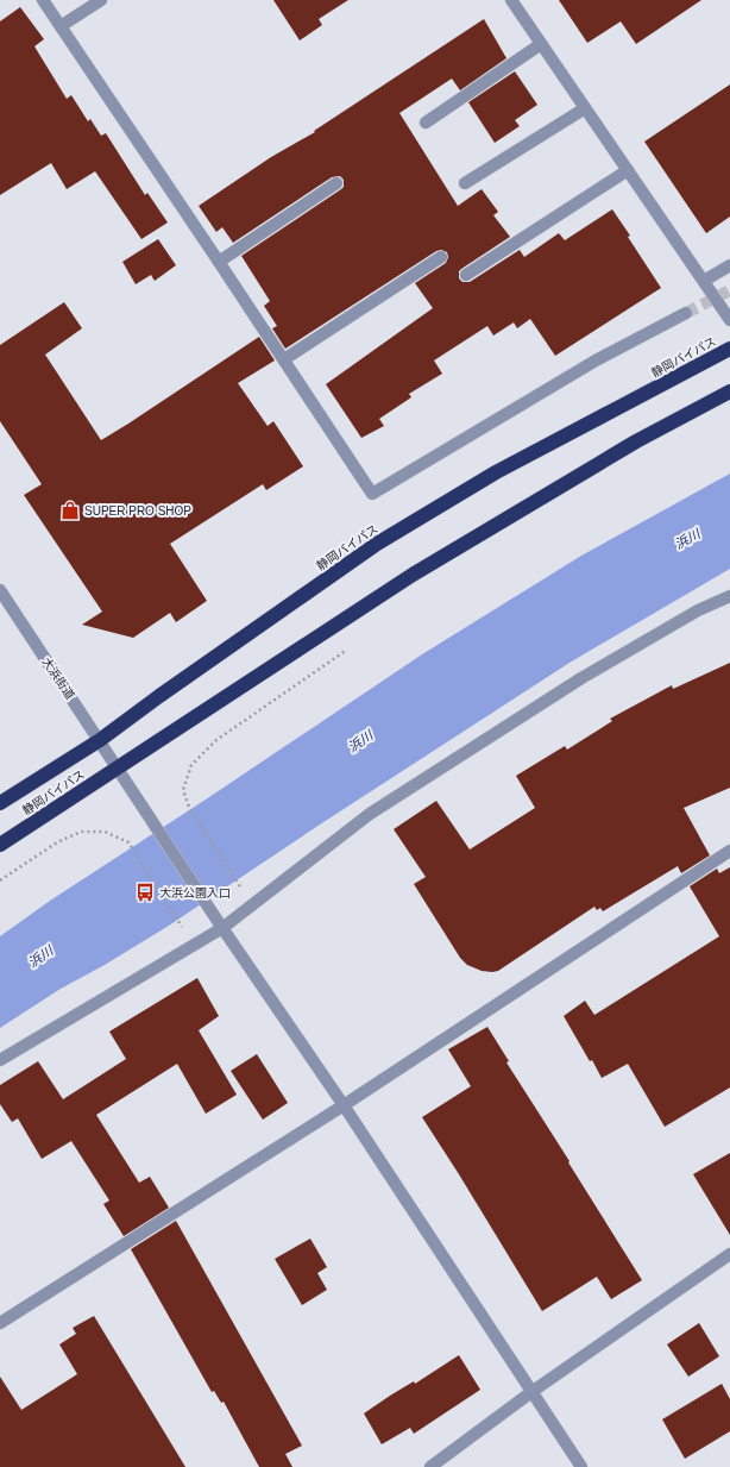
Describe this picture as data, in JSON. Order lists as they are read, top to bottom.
{
  "streets": {
    "highway": ["静岡バイパス"],
    "street": ["大浜街道"]
  },
  "crossings": [
    ["静岡バイパス", "大浜街道"]
  ],
  "water": ["浜川"],
  "places": {
    "shop": ["SUPER PRO SHOP"],
    "bus stop": ["大浜公園入口"]
  }
}
